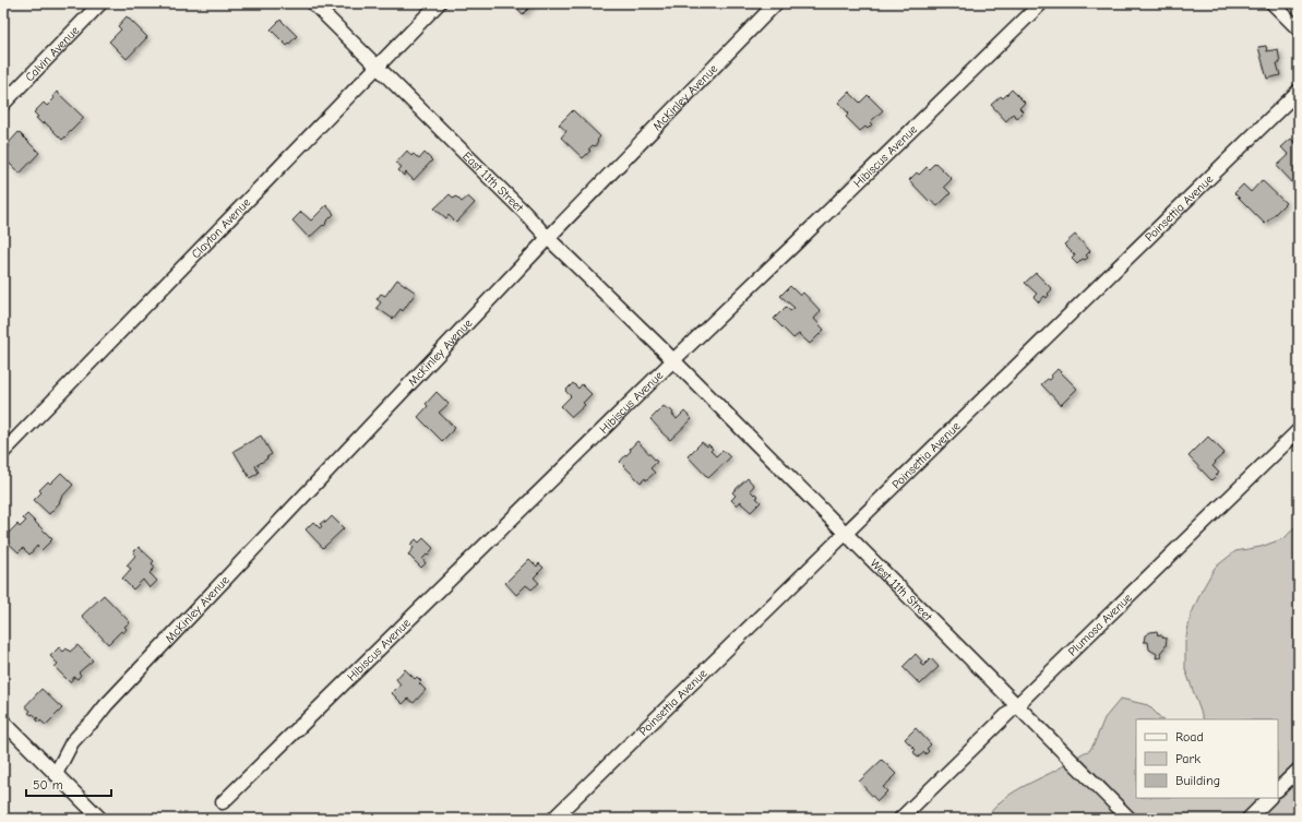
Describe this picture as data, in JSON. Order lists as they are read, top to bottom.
{
  "streets": {
    "street": [
      "Calvin Avenue",
      "McKinley Avenue",
      "Hibiscus Avenue",
      "East 11th Street",
      "Poinsettia Avenue",
      "Clayton Avenue",
      "West 11th Street",
      "Plumosa Avenue"
    ]
  },
  "crossings": [
    ["McKinley Avenue", "East 11th Street"],
    ["Hibiscus Avenue", "East 11th Street"],
    ["Hibiscus Avenue", "West 11th Street"],
    ["East 11th Street", "Clayton Avenue"],
    ["East 11th Street", "West 11th Street"],
    ["Poinsettia Avenue", "West 11th Street"],
    ["West 11th Street", "Plumosa Avenue"]
  ],
  "legend": ["Road", "Park", "Building"],
  "scale_bar": "50 m"
}
